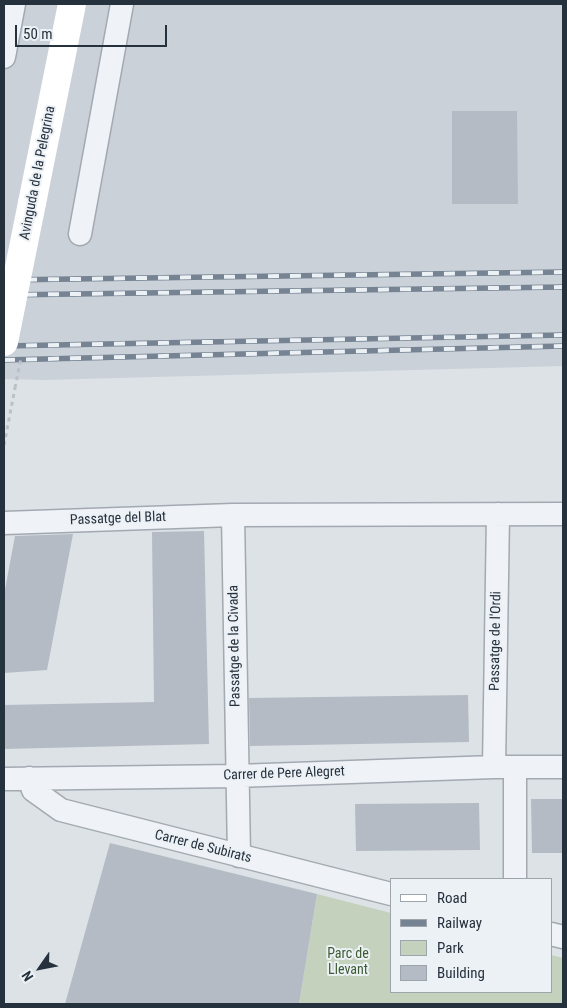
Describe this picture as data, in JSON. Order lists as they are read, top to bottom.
{
  "streets": {
    "street": [
      "Avinguda de la Pelegrina",
      "Passatge del Blat",
      "Passatge de l'Ordi",
      "Passatge de la Civada",
      "Carrer de Pere Alegret",
      "Carrer de Subirats"
    ]
  },
  "crossings": [
    ["Passatge del Blat", "Passatge de l'Ordi"],
    ["Passatge del Blat", "Passatge de la Civada"],
    ["Passatge de l'Ordi", "Carrer de Pere Alegret"],
    ["Passatge de la Civada", "Carrer de Pere Alegret"],
    ["Passatge de la Civada", "Carrer de Subirats"],
    ["Carrer de Pere Alegret", "Carrer de Subirats"]
  ],
  "parks": ["Parc de Llevant"],
  "legend": [
    "Road",
    "Railway",
    "Park",
    "Building"
  ],
  "scale_bar": "50 m",
  "north": "bottom left"
}
